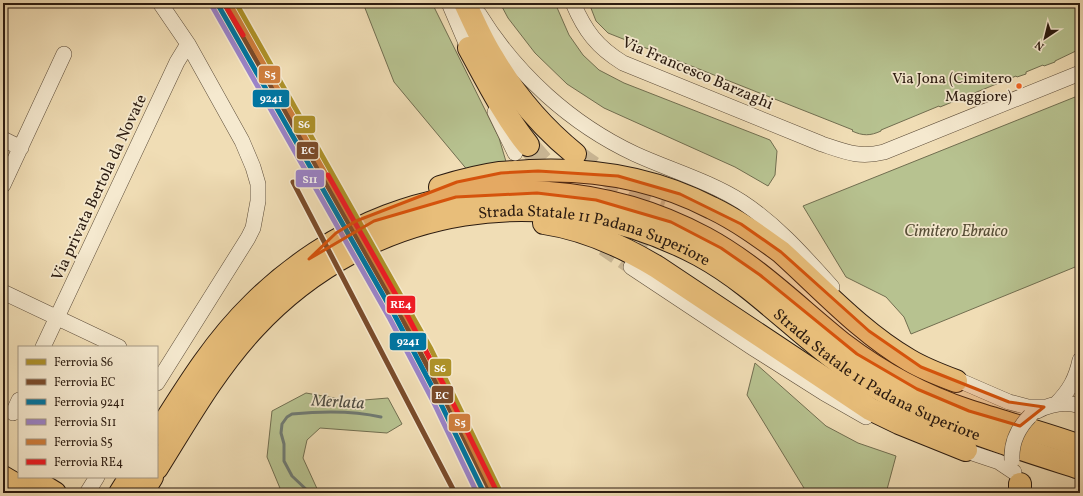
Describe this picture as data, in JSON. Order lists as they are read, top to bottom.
{
  "streets": {
    "highway": ["Strada Statale 11 Padana Superiore"],
    "street": ["Via Francesco Barzaghi", "Via privata Bertola da Novate"]
  },
  "water": ["Merlata"],
  "parks": ["Cimitero Ebraico"],
  "places": ["Via Jona (Cimitero Maggiore)"],
  "lines": [
    "rail line S6",
    "rail line EC",
    "rail line 9241",
    "rail line RE4",
    "rail line S11",
    "rail line S5"
  ],
  "legend": [
    "Ferrovia S6",
    "Ferrovia EC",
    "Ferrovia 9241",
    "Ferrovia S11",
    "Ferrovia S5",
    "Ferrovia RE4"
  ],
  "north": "bottom left"
}
